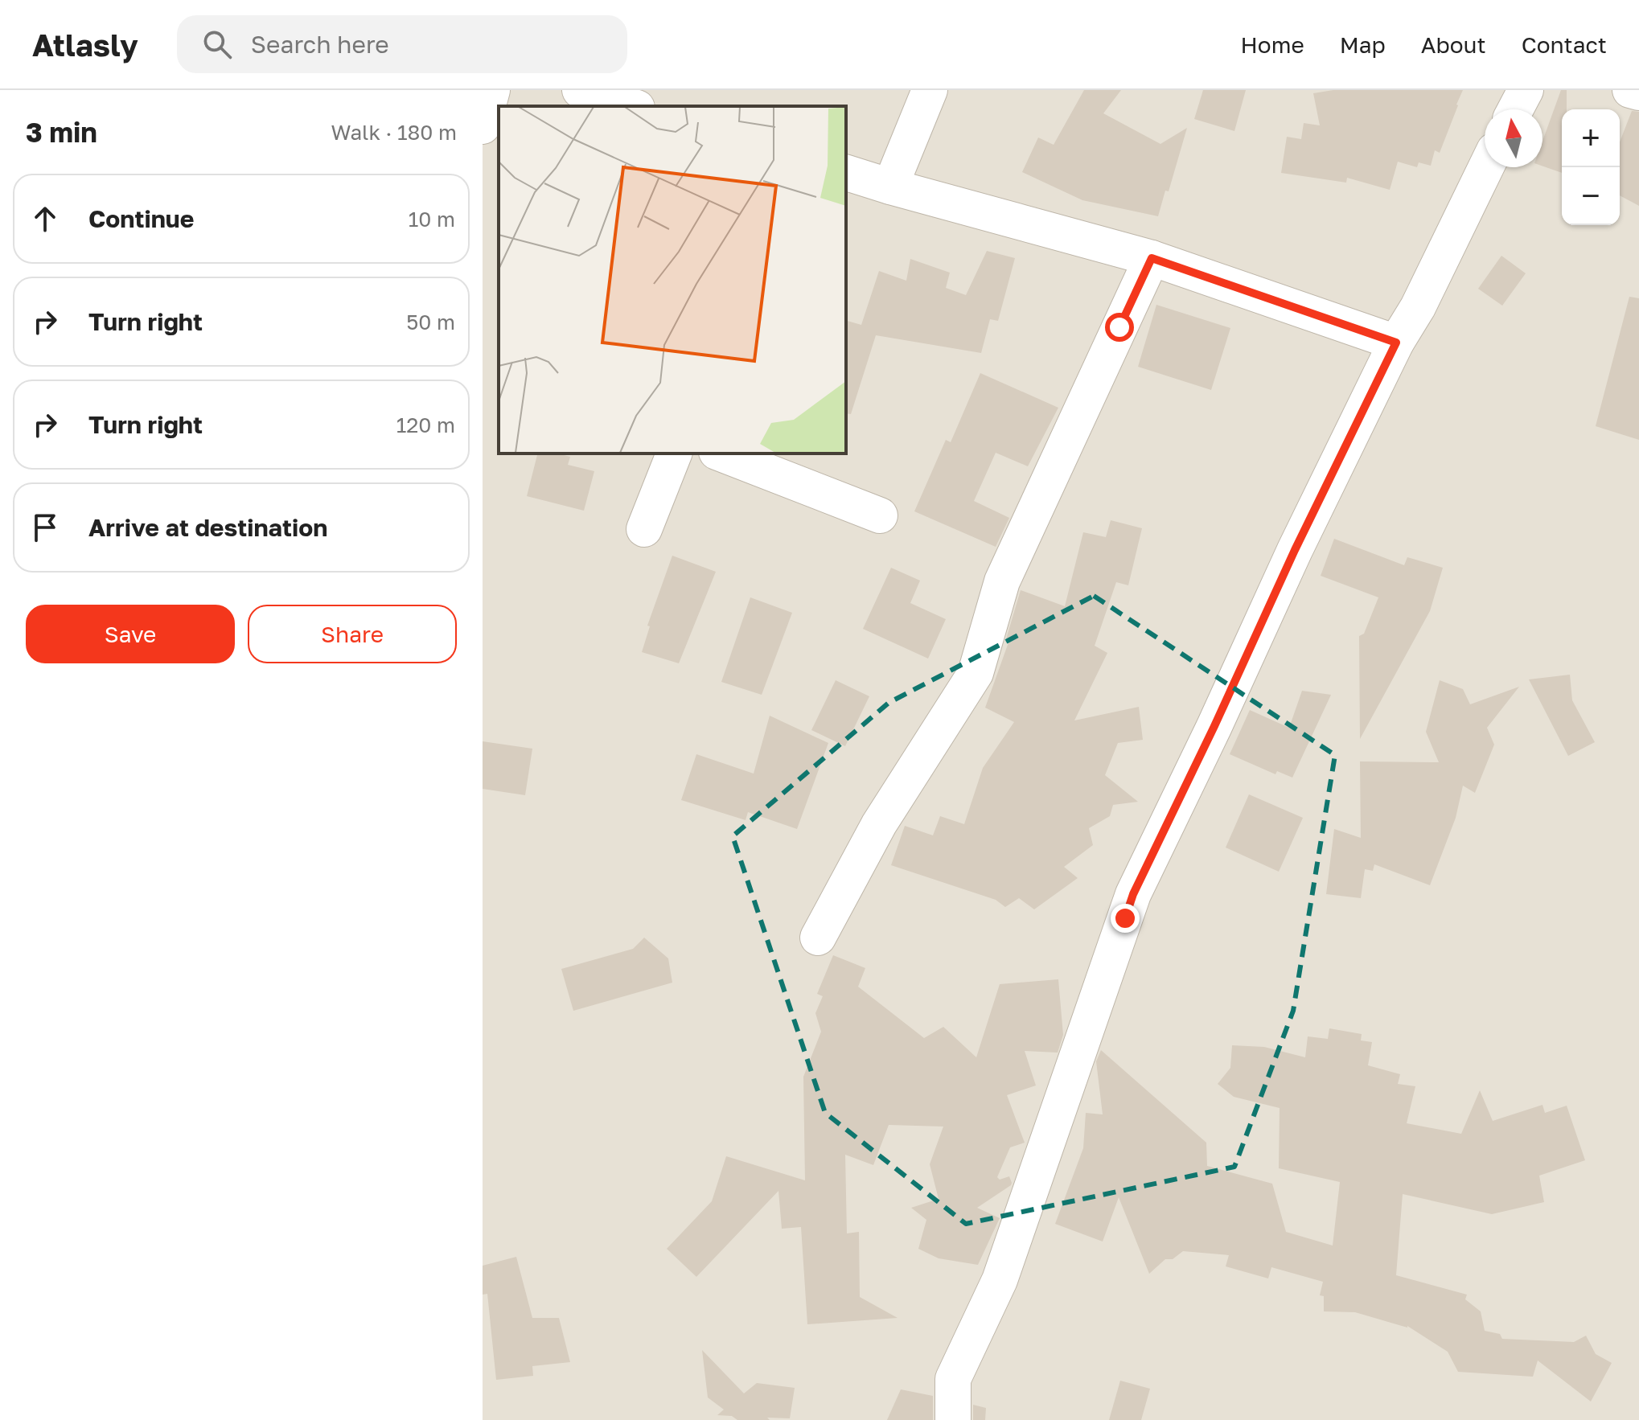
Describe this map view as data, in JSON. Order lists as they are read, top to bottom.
{
  "north": "top",
  "page": {
    "header": "Atlasly",
    "search": "Search here",
    "nav": [
      "Home",
      "Map",
      "About",
      "Contact"
    ],
    "heading": ["3 min", "Walk · 180 m"],
    "map_buttons": ["+", "−"],
    "list": [
      ["Continue", "10 m"],
      ["Turn right", "50 m"],
      ["Turn right", "120 m"],
      "Arrive at destination"
    ],
    "buttons": ["Save", "Share"]
  }
}
